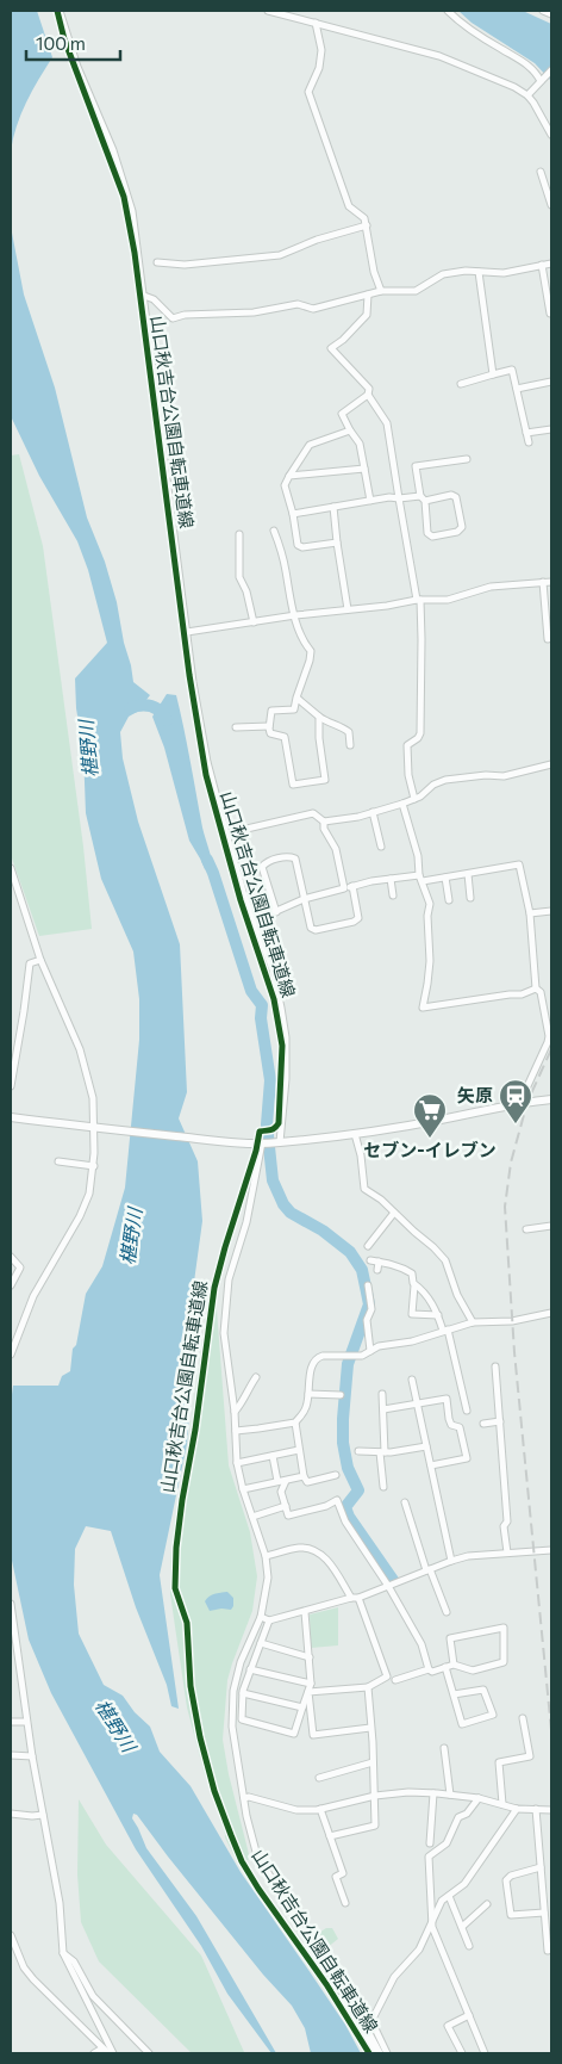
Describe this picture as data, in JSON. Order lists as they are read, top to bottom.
{
  "streets": {
    "cycle path": ["山口秋吉台公園自転車道線"]
  },
  "water": ["椹野川"],
  "places": {
    "station": ["矢原"],
    "supermarket": ["セブン-イレブン"]
  },
  "scale_bar": "100 m"
}
